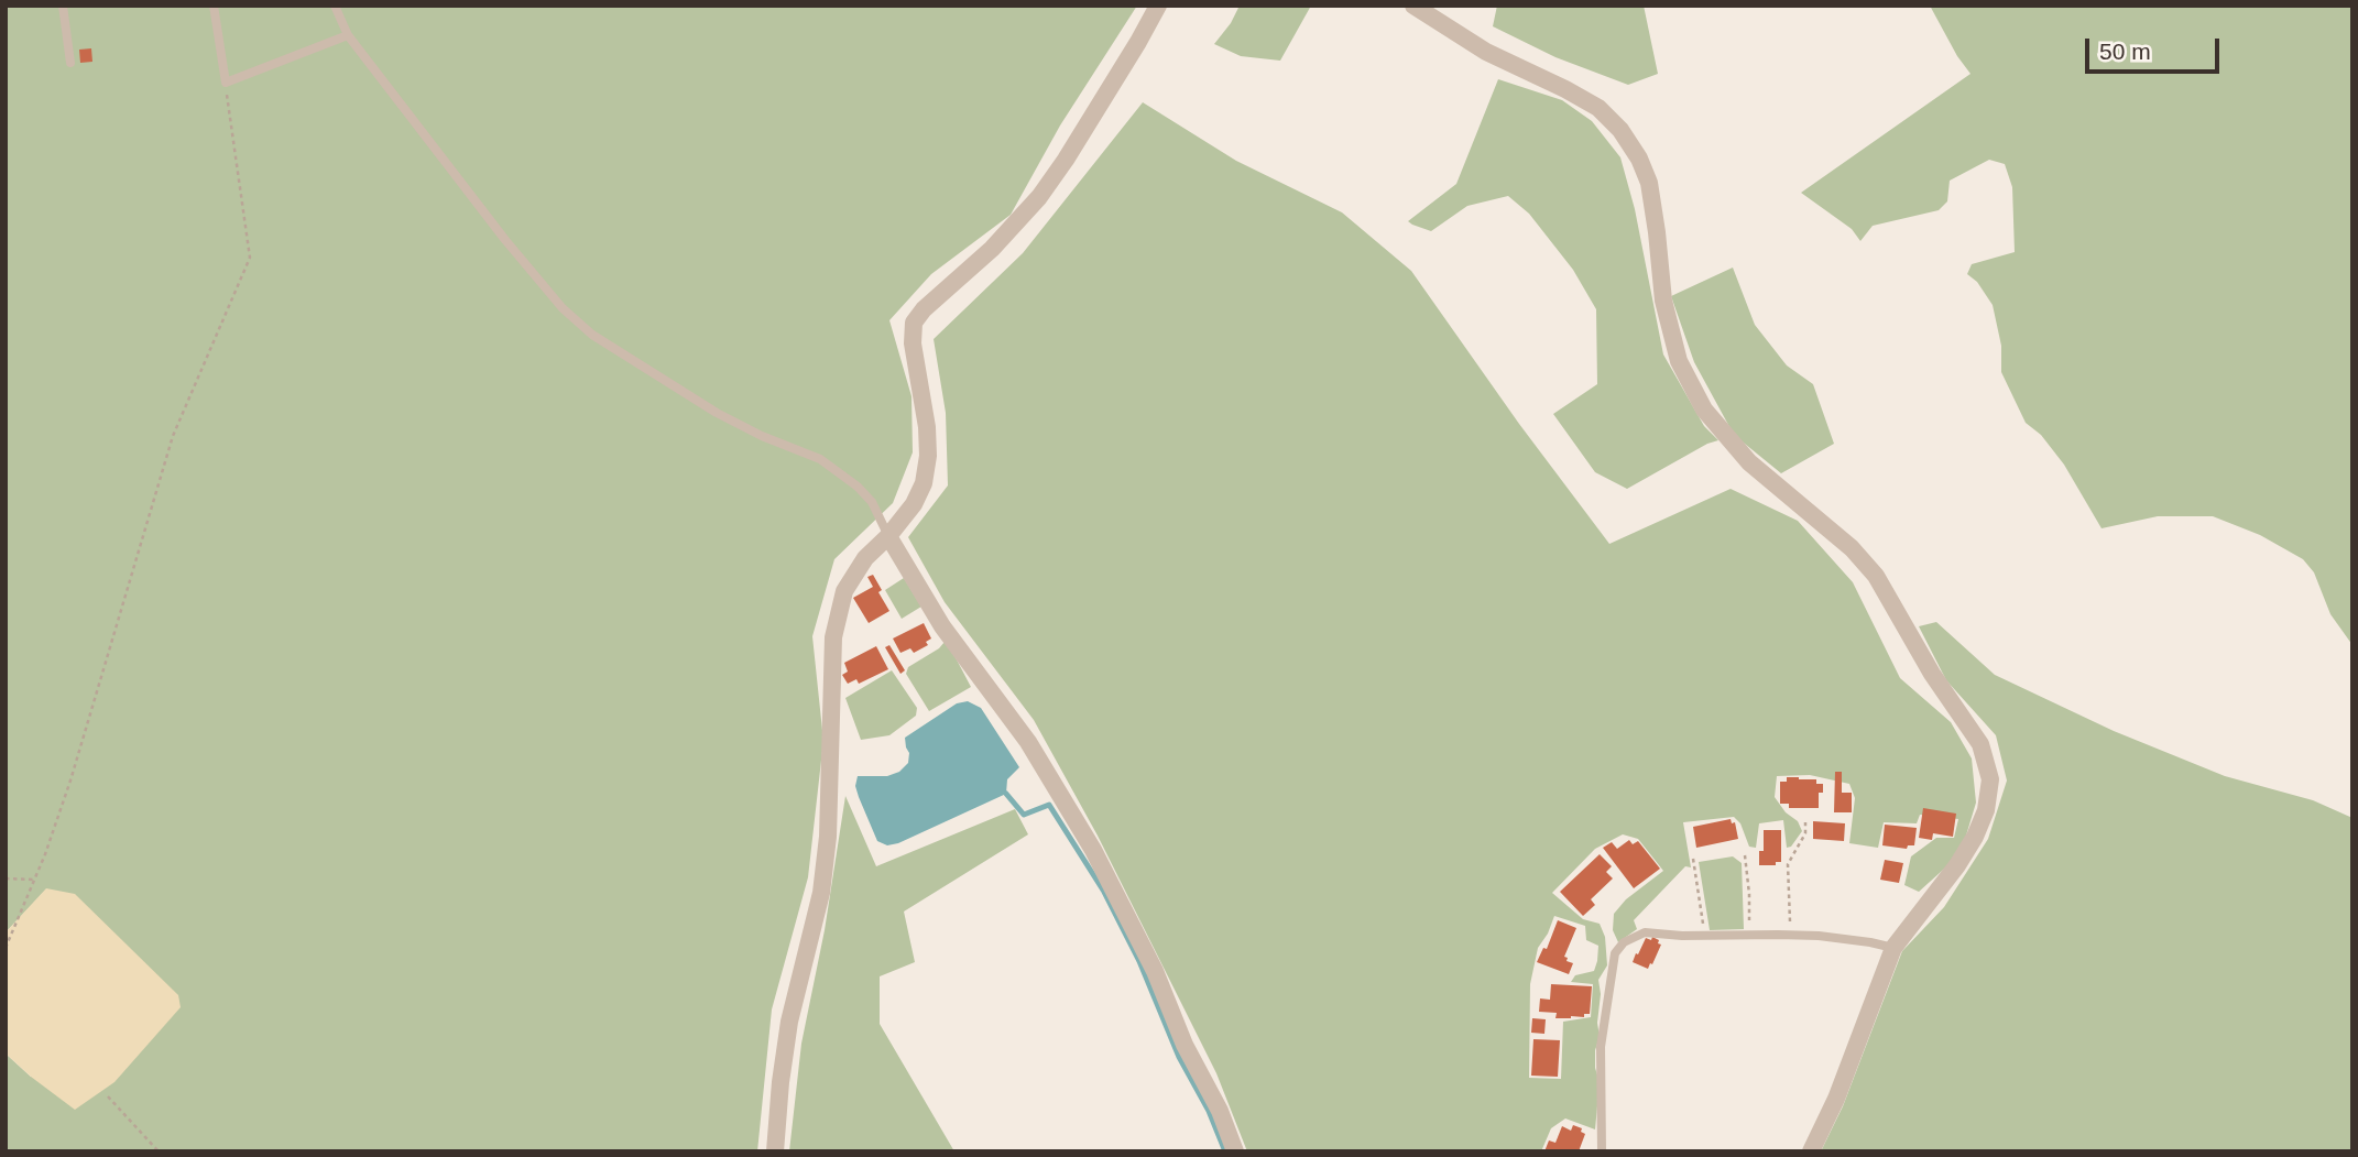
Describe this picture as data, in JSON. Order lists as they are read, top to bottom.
{
  "scale_bar": "50 m"
}
